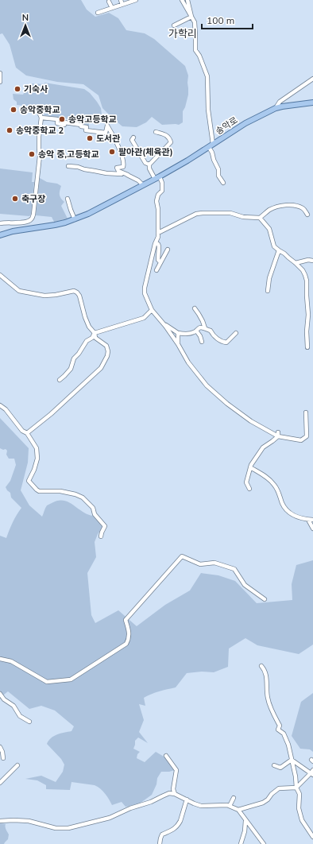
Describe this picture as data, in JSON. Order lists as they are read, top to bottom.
{
  "streets": {
    "main road": ["송악로"]
  },
  "districts": ["가학리"],
  "places": [
    "기숙사",
    "송악중학교",
    "송악고등학교",
    "송악중학교 2",
    "도서관",
    "팔아관(체육관)",
    "송악 중,고등학교",
    "축구장"
  ],
  "scale_bar": "100 m",
  "north": "top"
}
